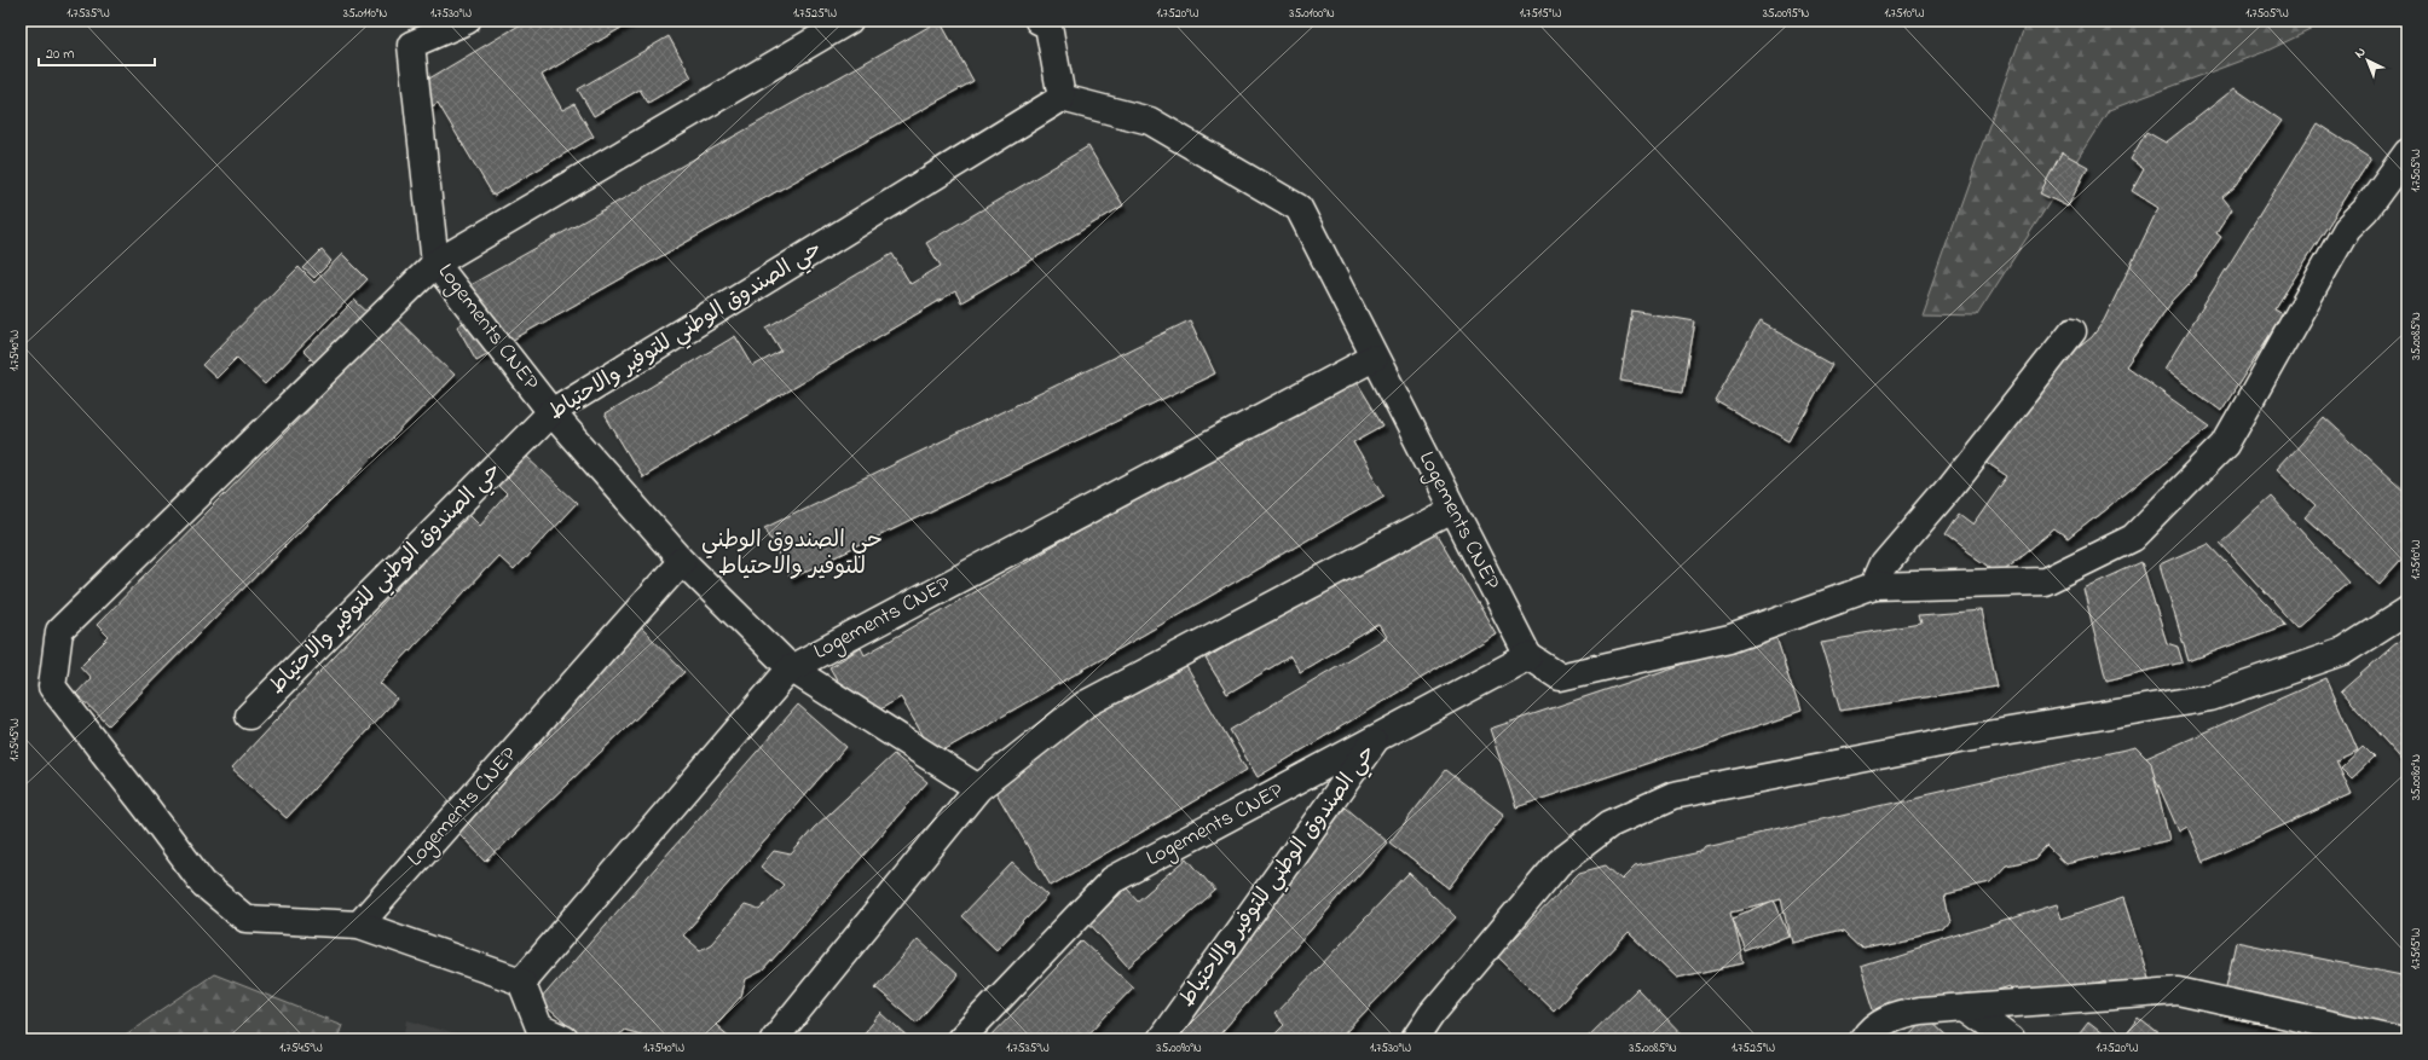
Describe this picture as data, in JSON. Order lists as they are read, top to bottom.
{
  "streets": {
    "street": ["Logements CNEP", "حي الصندوق الوطني للتوفير والاحتياط"]
  },
  "crossings": [
    ["Logements CNEP", "حي الصندوق الوطني للتوفير والاحتياط"]
  ],
  "districts": ["حي الصندوق الوطني للتوفير والاحتياط"],
  "scale_bar": "20 m",
  "north": "top left",
  "coordinates": [
    "1.7535°W",
    "35.0110°N",
    "1.7530°W",
    "1.7525°W",
    "1.7520°W",
    "35.0100°N",
    "1.7515°W",
    "35.0095°N",
    "1.7510°W",
    "1.7505°W",
    "35.0085°N",
    "1.7540°W",
    "1.7545°W",
    "35.0080°N",
    "35.0090°N"
  ]
}
